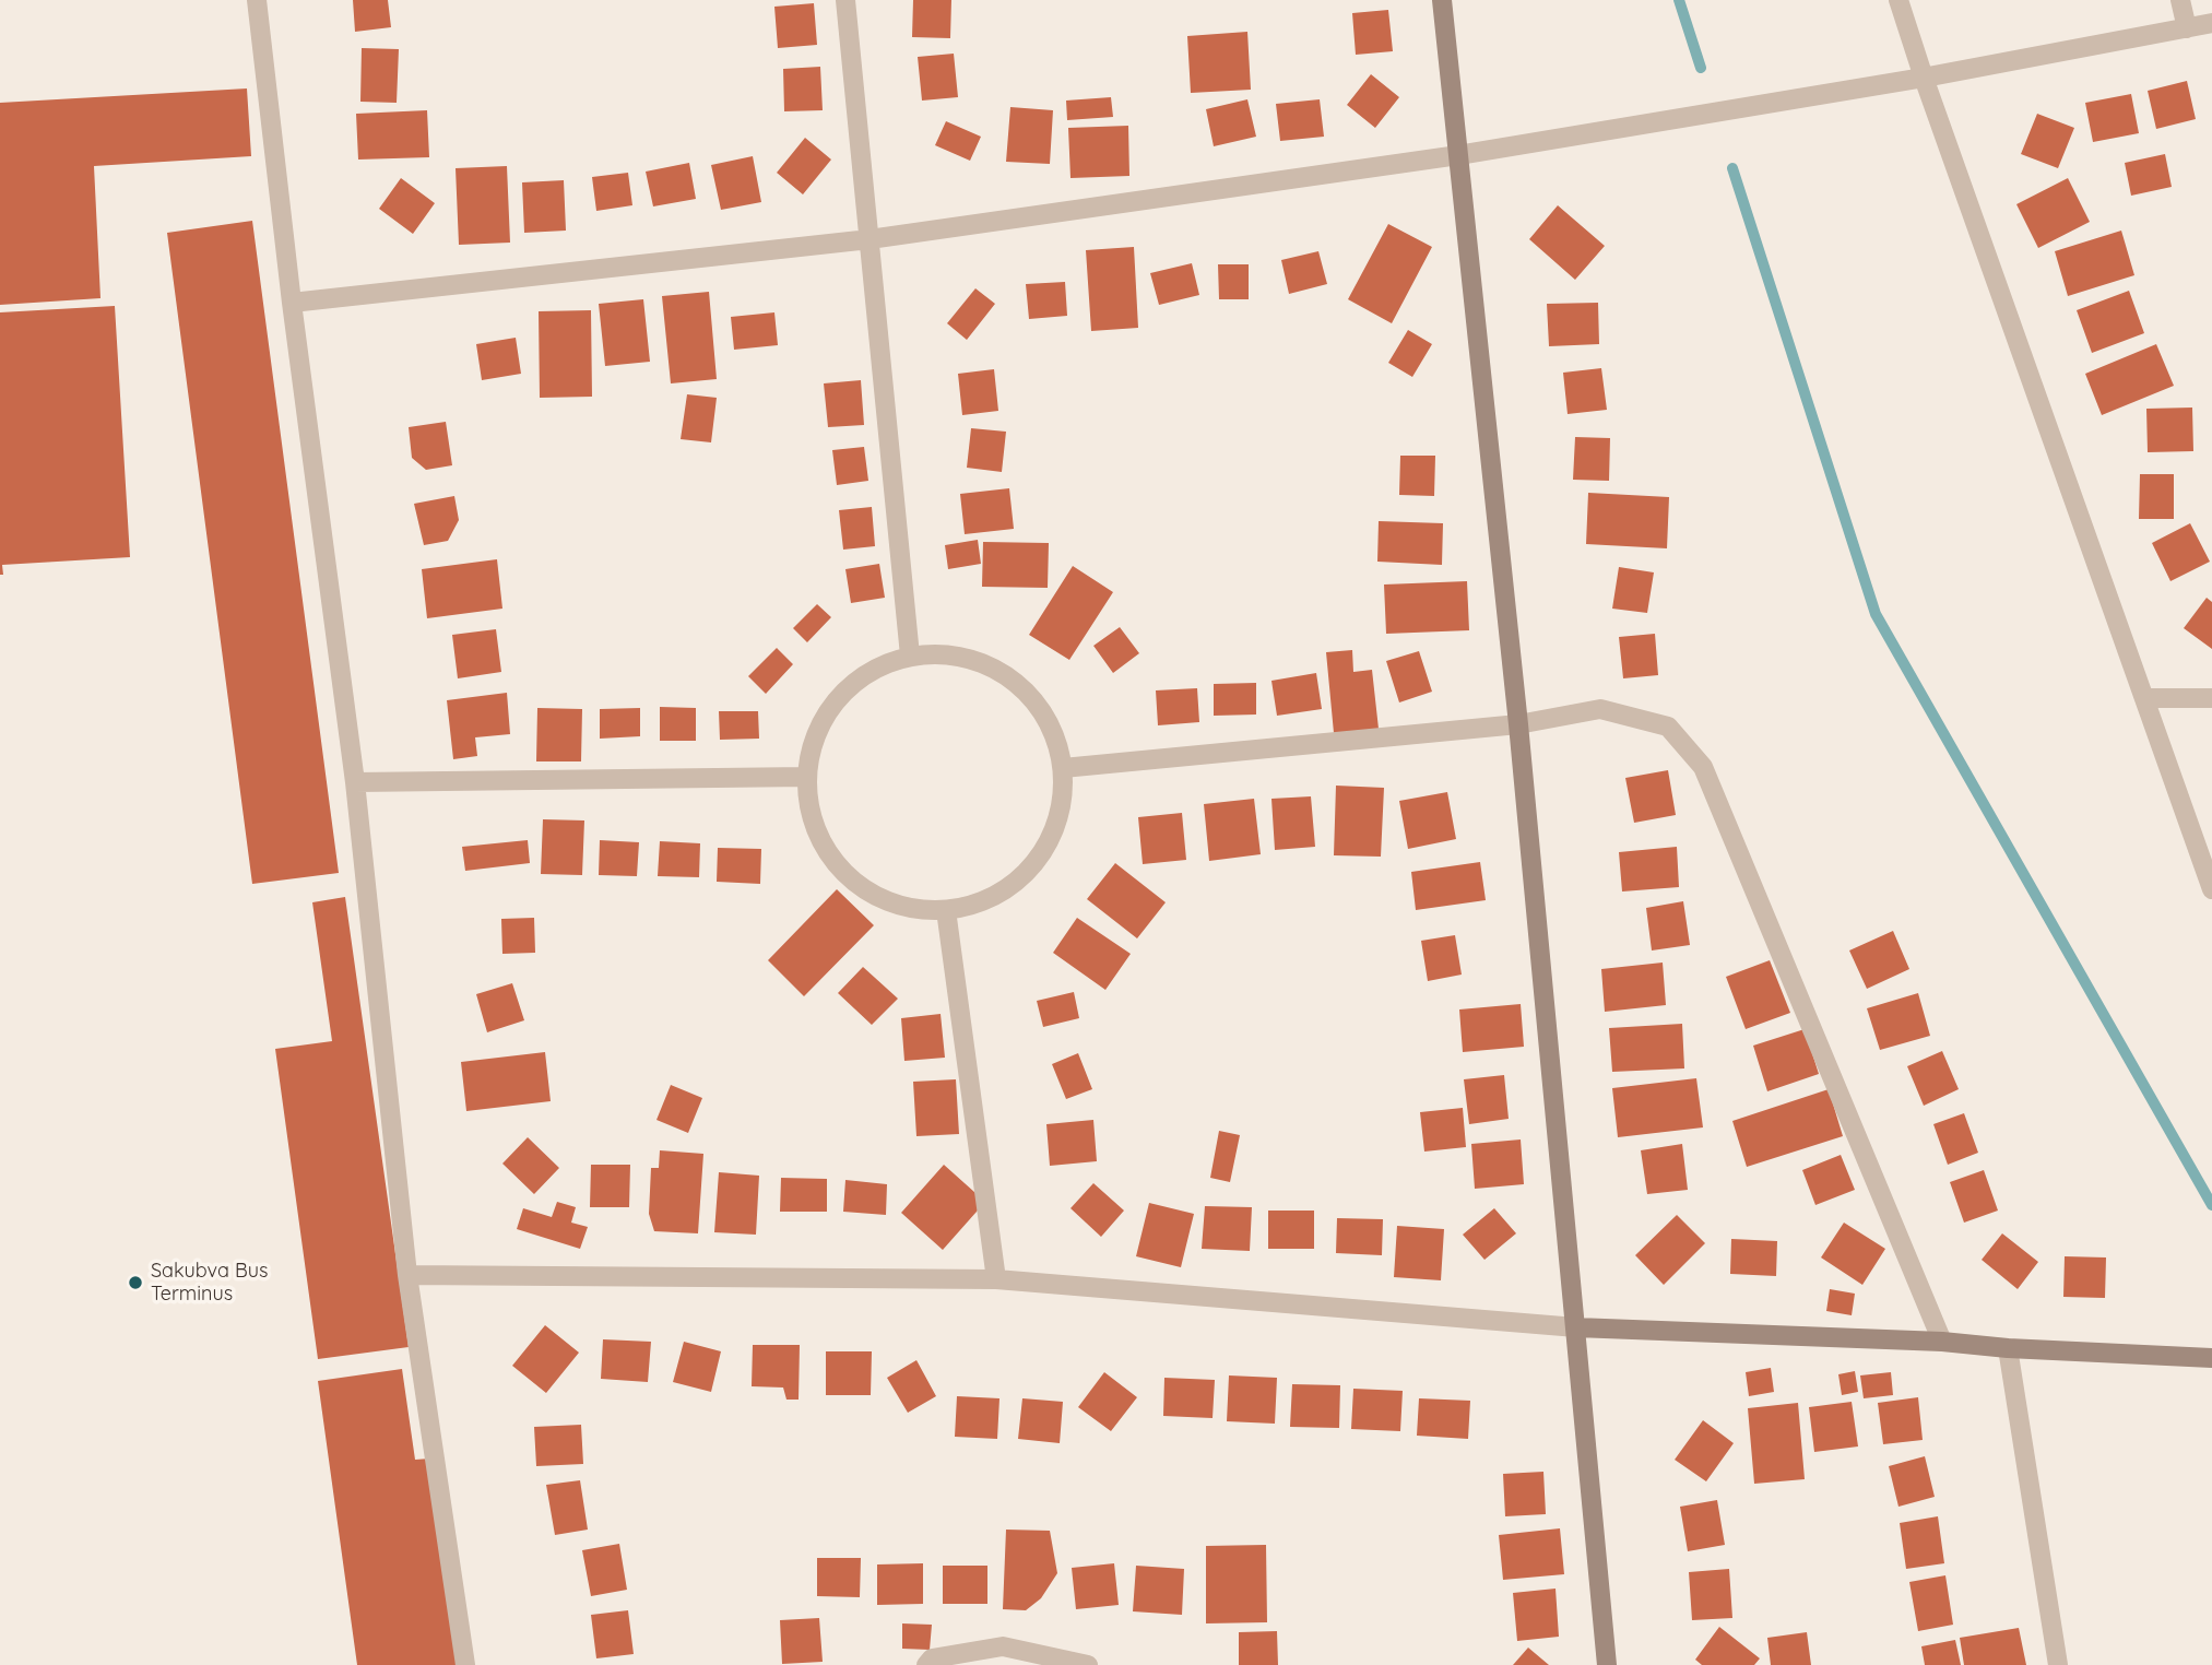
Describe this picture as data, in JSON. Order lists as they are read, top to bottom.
{
  "places": ["Sakubva Bus Terminus"]
}
